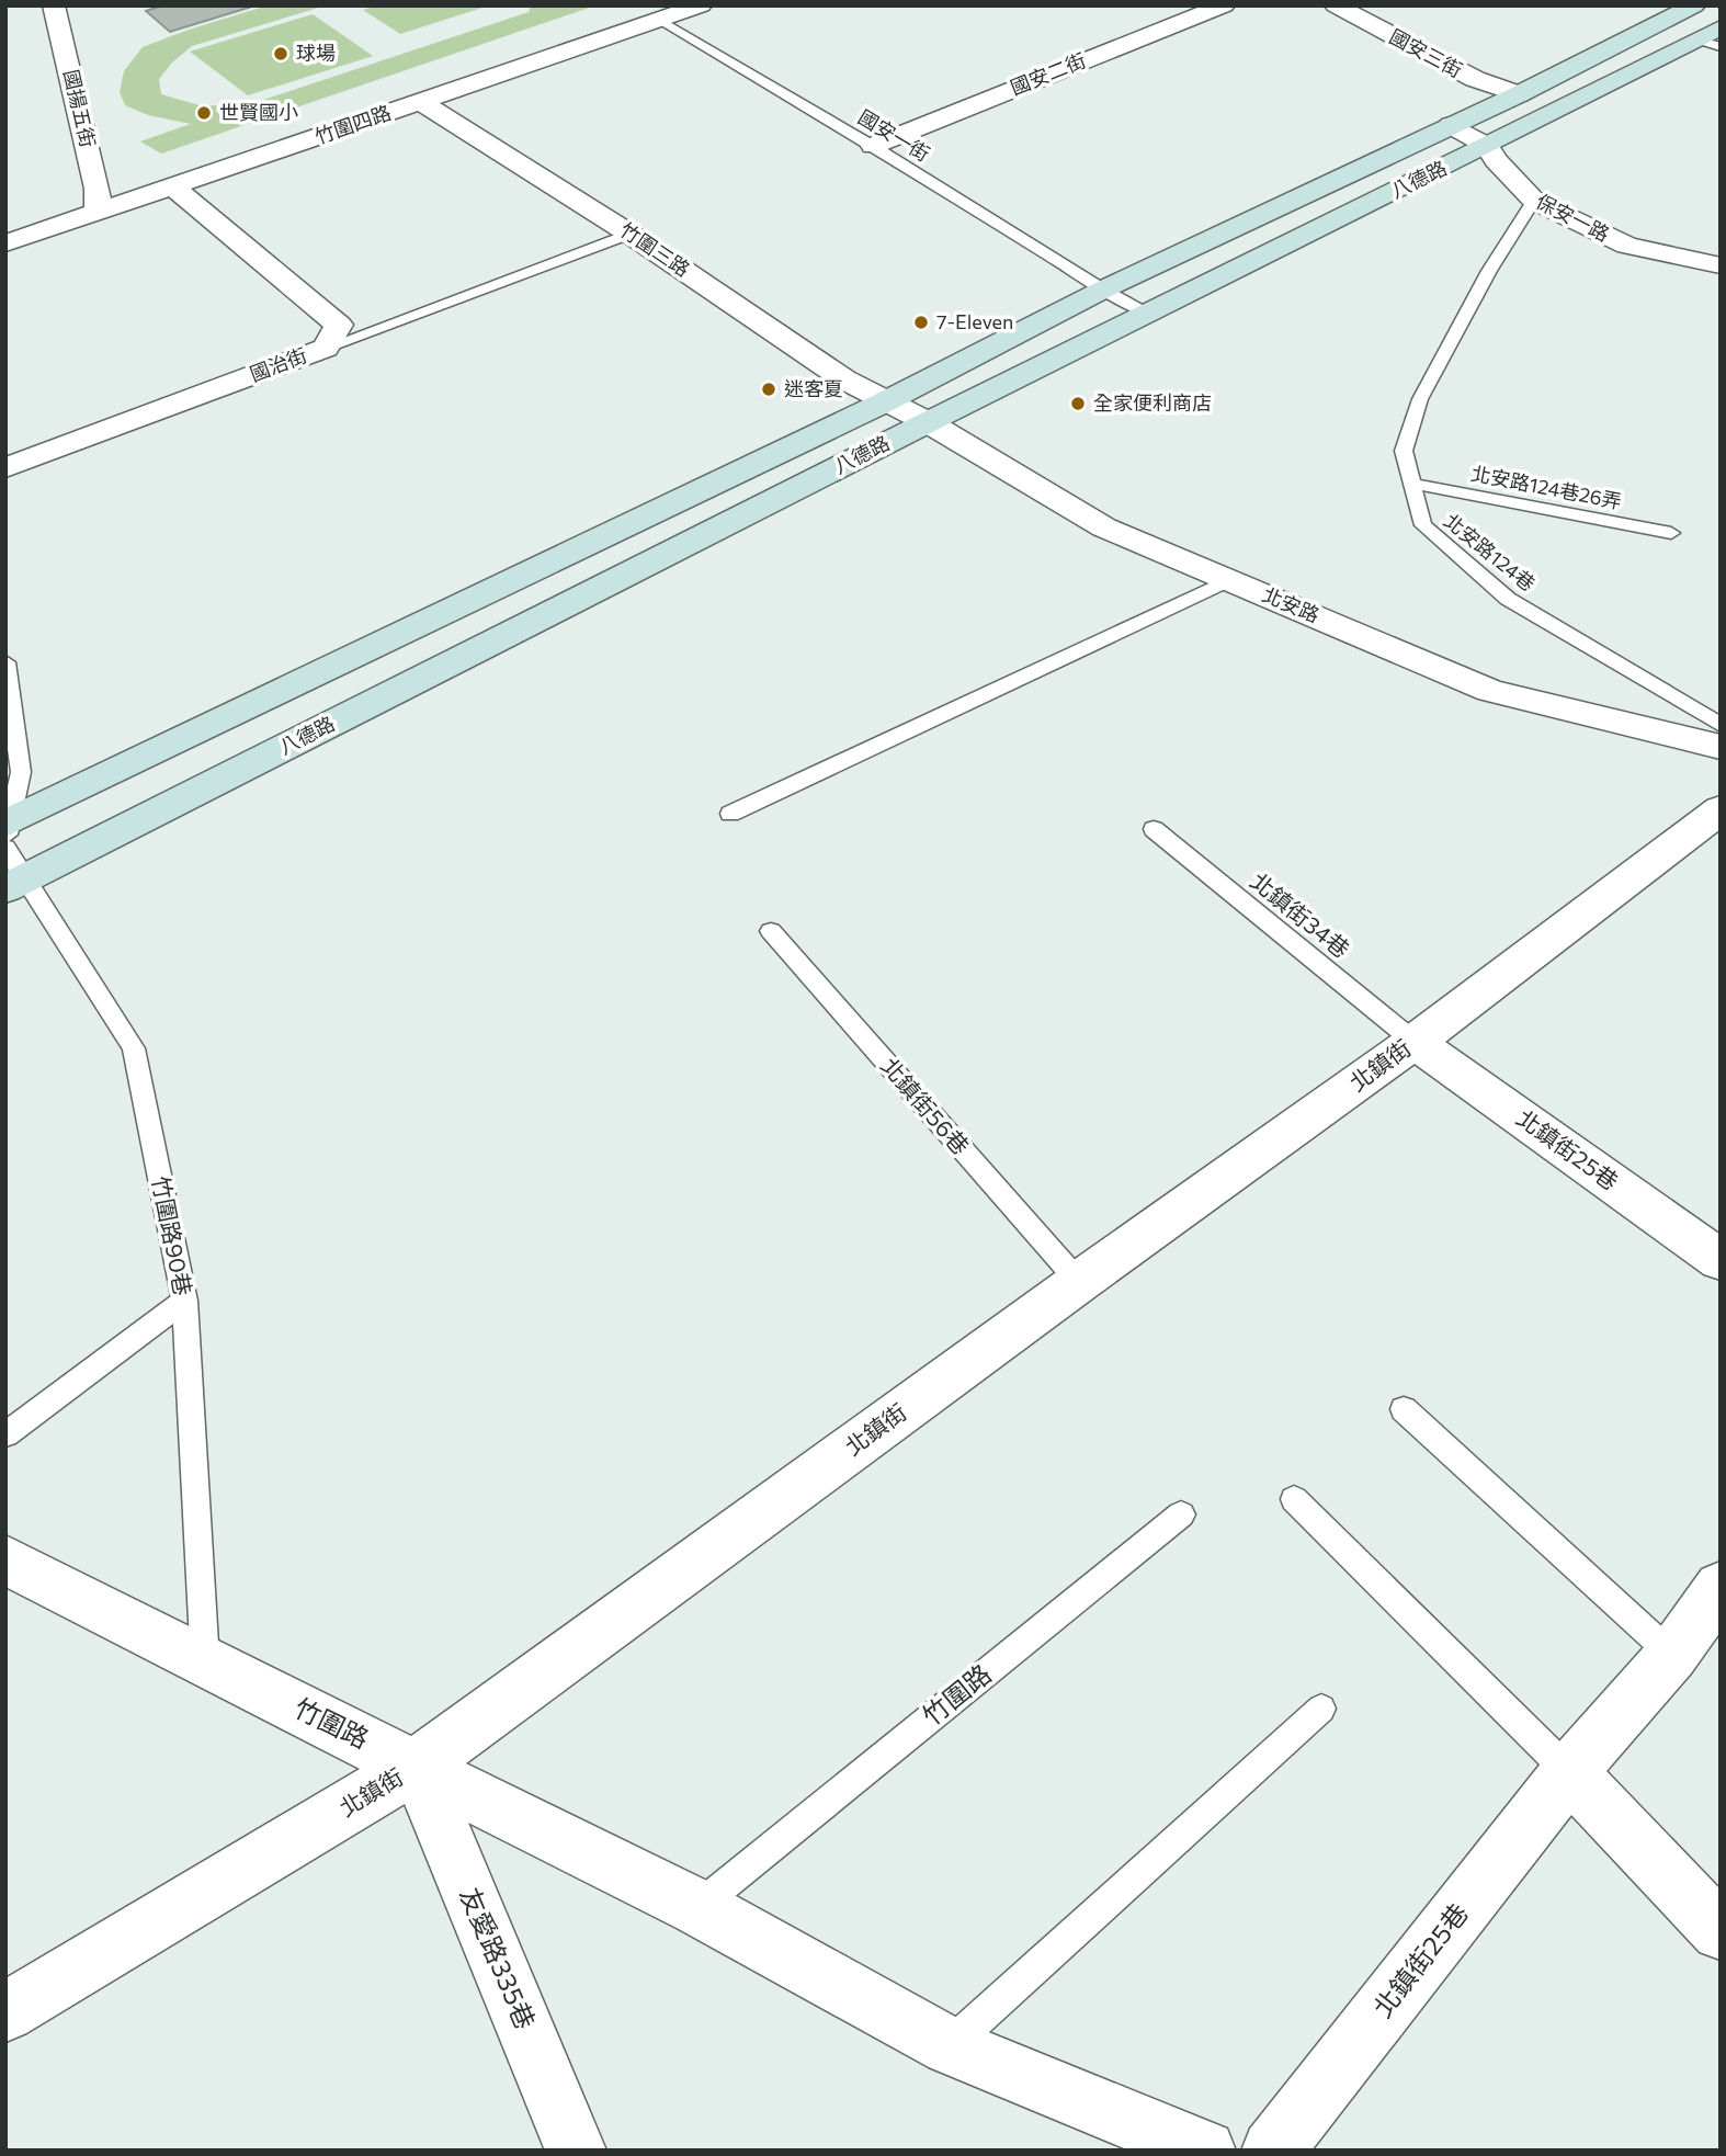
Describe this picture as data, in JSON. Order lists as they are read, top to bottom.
{
  "streets": {
    "street": [
      "國安三街",
      "國安二街",
      "國揚五街",
      "竹圍四路",
      "八德路",
      "保安一路",
      "竹圍三路",
      "國治街",
      "北安路",
      "北鎮街",
      "北鎮街25巷",
      "竹圍路",
      "友愛路335巷"
    ],
    "lane": [
      "國安一街",
      "北安路124巷26弄",
      "北安路124巷",
      "北鎮街34巷",
      "北鎮街56巷",
      "竹圍路90巷"
    ]
  },
  "crossings": [
    ["國安三街", "八德路"],
    ["國安二街", "國安一街"],
    ["國揚五街", "竹圍四路"],
    ["竹圍四路", "國安一街"],
    ["竹圍四路", "竹圍三路"],
    ["竹圍四路", "國治街"],
    ["國安一街", "八德路"],
    ["八德路", "保安一路"],
    ["八德路", "竹圍三路"],
    ["八德路", "北安路"],
    ["八德路", "竹圍路90巷"],
    ["保安一路", "北安路124巷"],
    ["竹圍三路", "北安路"],
    ["北安路124巷26弄", "北安路124巷"],
    ["北鎮街34巷", "北鎮街"],
    ["北鎮街34巷", "北鎮街25巷"],
    ["北鎮街", "北鎮街56巷"],
    ["北鎮街", "北鎮街25巷"],
    ["北鎮街", "竹圍路"],
    ["北鎮街", "友愛路335巷"],
    ["竹圍路90巷", "竹圍路"],
    ["竹圍路", "友愛路335巷"]
  ],
  "places": [
    "球場",
    "世賢國小",
    "7-Eleven",
    "迷客夏",
    "全家便利商店"
  ]
}
